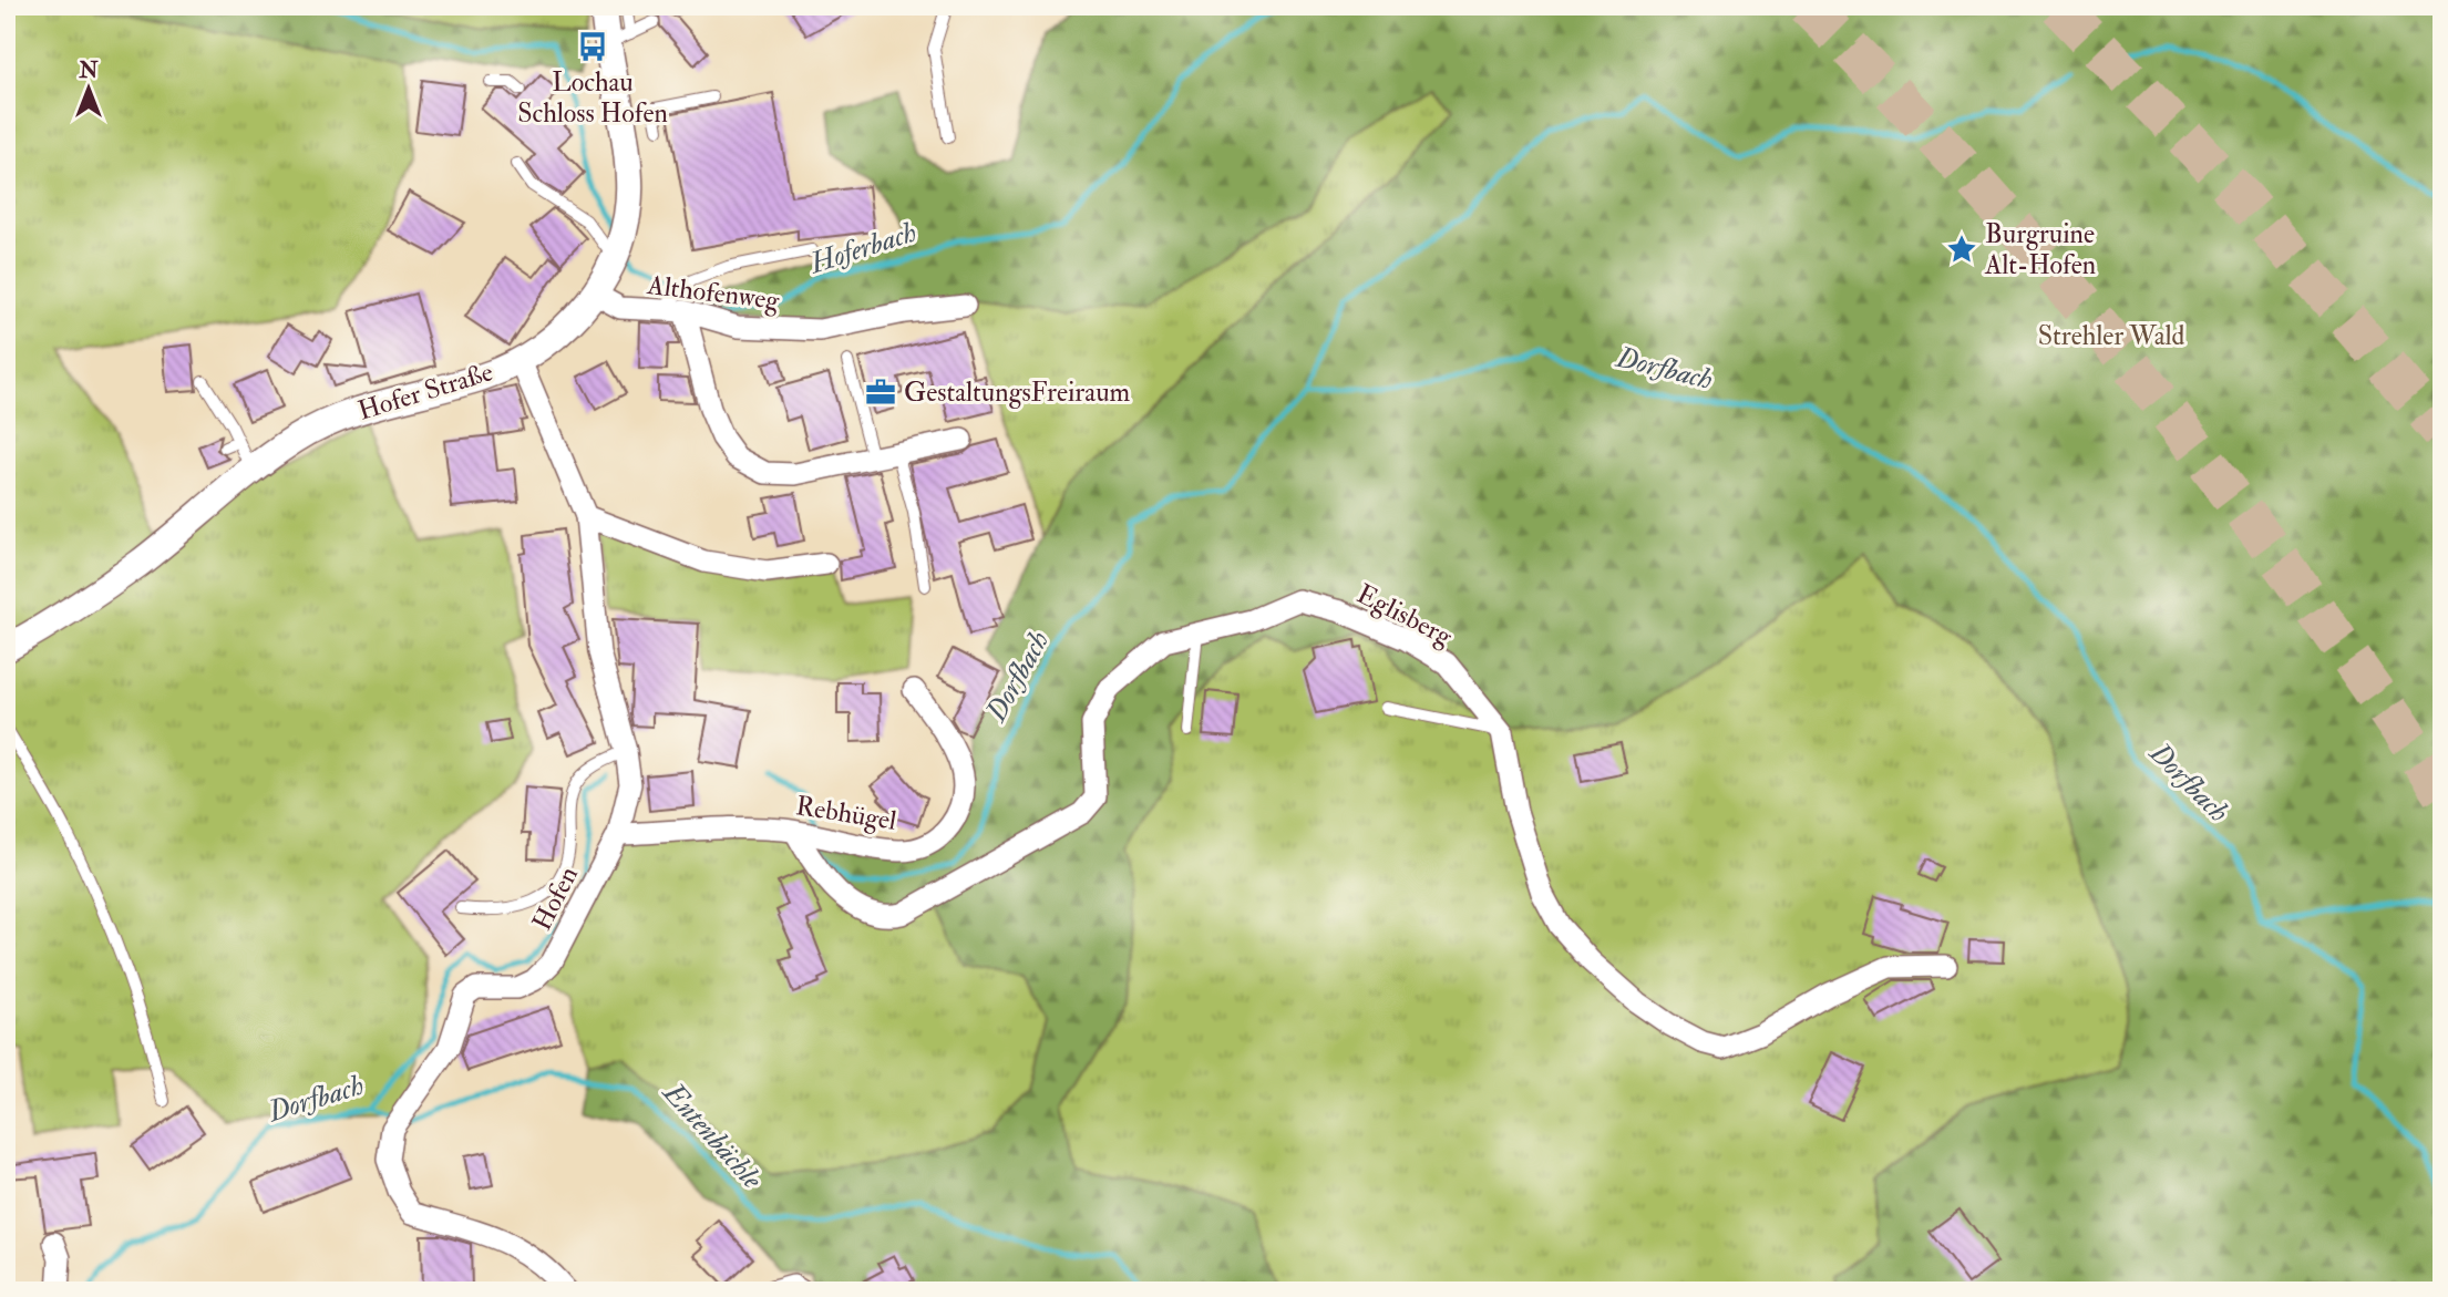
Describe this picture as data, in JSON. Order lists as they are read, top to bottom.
{
  "streets": {
    "street": [
      "Althofenweg",
      "Hofer Straße",
      "Eglisberg",
      "Rebhügel",
      "Hofen"
    ]
  },
  "crossings": [
    ["Althofenweg", "Hofer Straße"],
    ["Hofer Straße", "Hofen"],
    ["Eglisberg", "Rebhügel"],
    ["Rebhügel", "Hofen"]
  ],
  "water": ["Hoferbach", "Dorfbach", "Entenbächle"],
  "parks": ["Strehler Wald"],
  "places": {
    "bus stop": ["Lochau Schloss Hofen"],
    "place": ["Burgruine Alt-Hofen"],
    "office": ["GestaltungsFreiraum"]
  },
  "north": "top"
}
